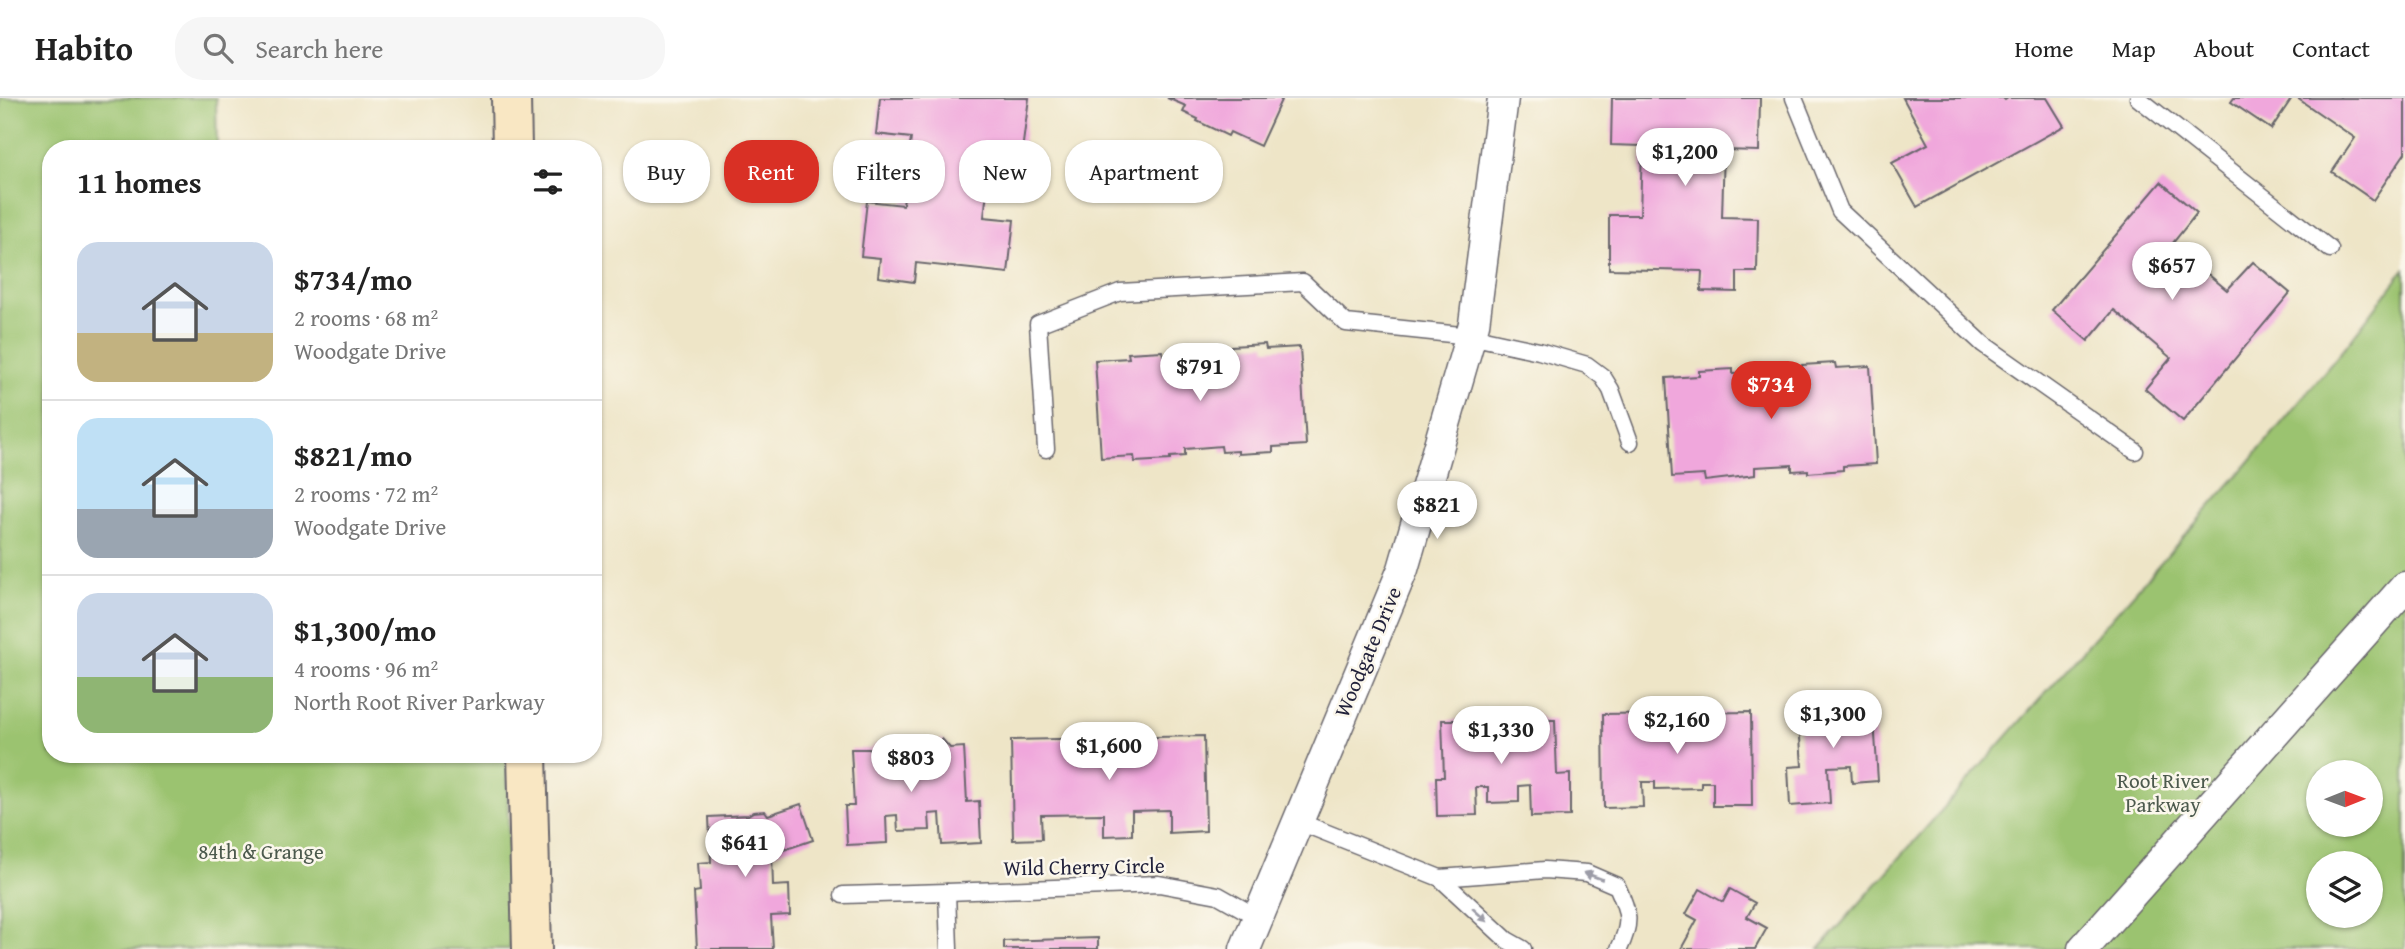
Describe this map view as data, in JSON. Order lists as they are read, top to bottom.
{
  "streets": {
    "street": ["Woodgate Drive"],
    "lane": ["Wild Cherry Circle"]
  },
  "crossings": [
    ["Woodgate Drive", "Wild Cherry Circle"]
  ],
  "parks": ["Root River Parkway", "84th & Grange"],
  "north": "right",
  "page": {
    "header": "Habito",
    "search": "Search here",
    "nav": [
      "Home",
      "Map",
      "About",
      "Contact"
    ],
    "price": [
      "$1,200",
      "$657",
      "$791",
      "$734",
      "$821",
      "$1,300",
      "$2,160",
      "$1,330",
      "$1,600",
      "$803",
      "$641"
    ],
    "chip": [
      "Buy",
      "Rent",
      "Filters",
      "New",
      "Apartment"
    ],
    "heading": "11 homes",
    "list": [
      {
        "name": "$734/mo",
        "note": "2 rooms · 68 m² · Woodgate Drive"
      },
      {
        "name": "$821/mo",
        "note": "2 rooms · 72 m² · Woodgate Drive"
      },
      {
        "name": "$1,300/mo",
        "note": "4 rooms · 96 m² · North Root River Parkway"
      }
    ]
  }
}
